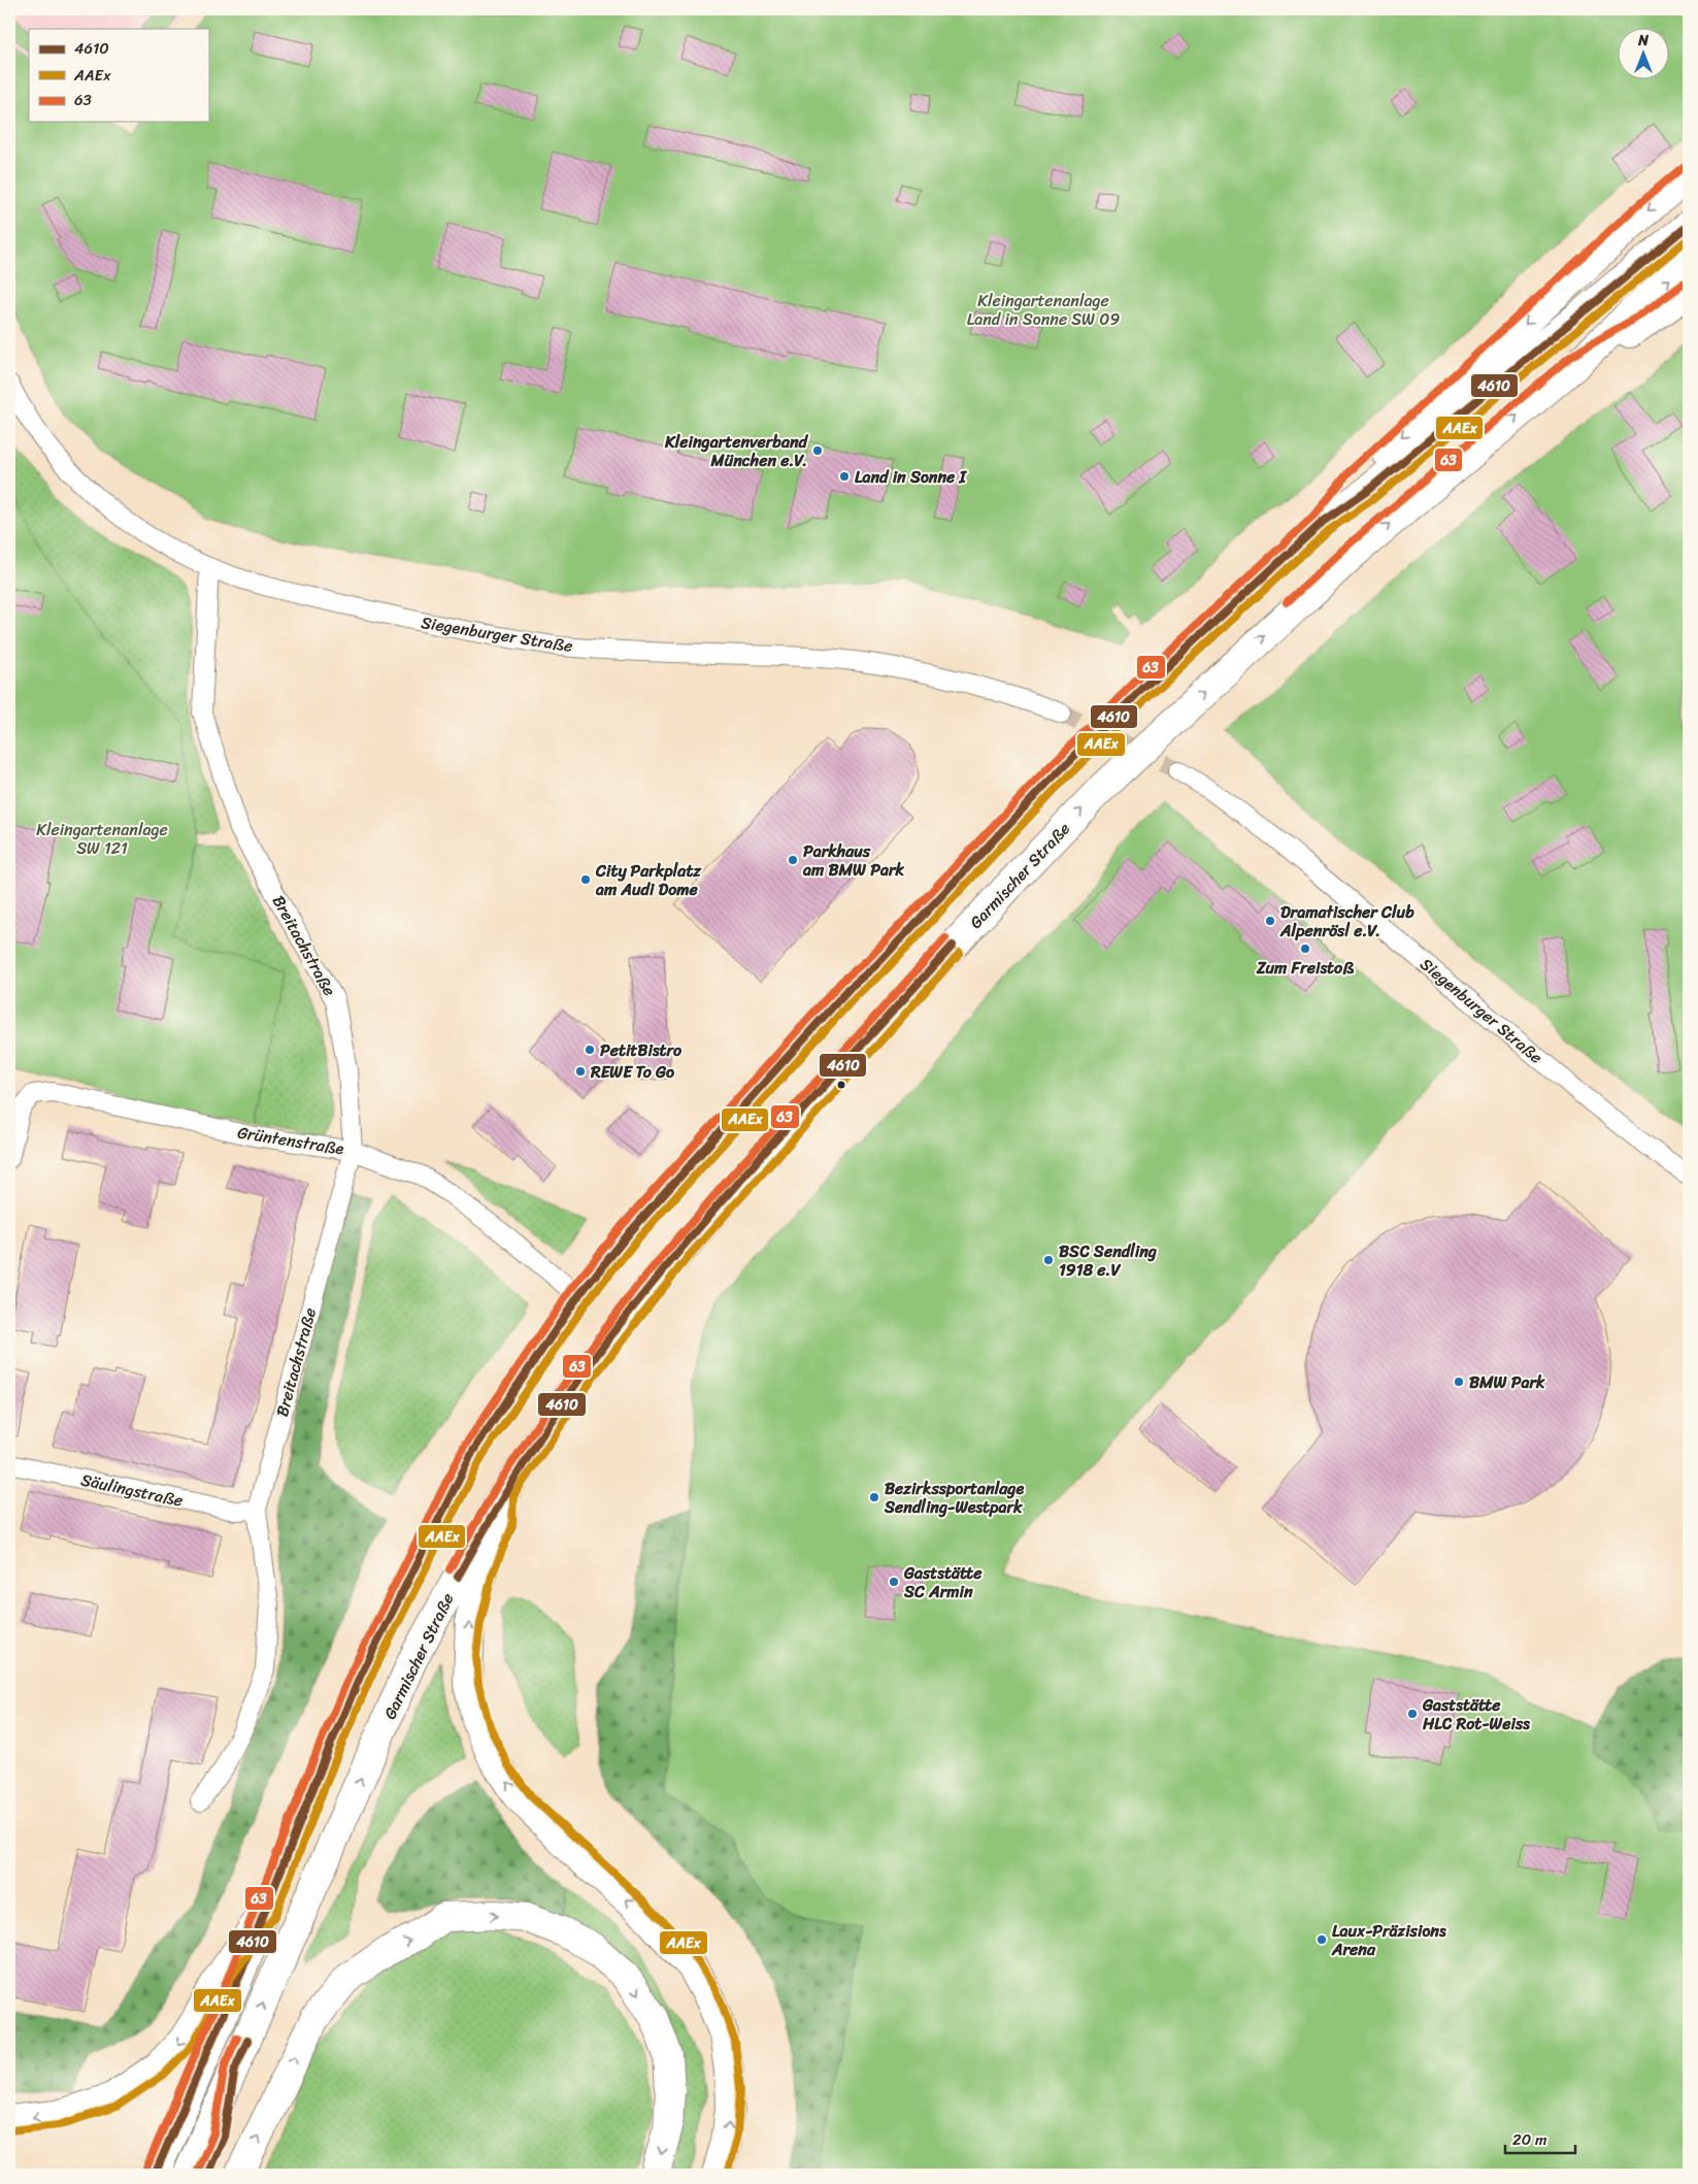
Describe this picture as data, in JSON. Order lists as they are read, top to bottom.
{
  "streets": {
    "highway": ["Garmischer Straße"],
    "street": [
      "Siegenburger Straße",
      "Breitachstraße",
      "Grüntenstraße",
      "Säulingstraße"
    ]
  },
  "crossings": [
    ["Siegenburger Straße", "Breitachstraße"],
    ["Breitachstraße", "Grüntenstraße"],
    ["Breitachstraße", "Säulingstraße"]
  ],
  "parks": ["Kleingartenanlage Land in Sonne SW 09", "Kleingartenanlage SW 121"],
  "places": [
    "Kleingartenverband München e.V.",
    "Land in Sonne I",
    "Parkhaus am BMW Park",
    "City Parkplatz am Audi Dome",
    "Dramatischer Club Alpenrösl e.V.",
    "Zum Freistoß",
    "PetitBistro",
    "REWE To Go",
    "BSC Sendling 1918 e.V",
    "BMW Park",
    "Bezirkssportanlage Sendling-Westpark",
    "Gaststätte SC Armin",
    "Gaststätte HLC Rot-Weiss",
    "Laux-Präzisions Arena"
  ],
  "lines": ["transit line 63", "transit line 4610", "transit line AAEx"],
  "legend": ["4610", "AAEx", "63"],
  "scale_bar": "20 m",
  "north": "top"
}
